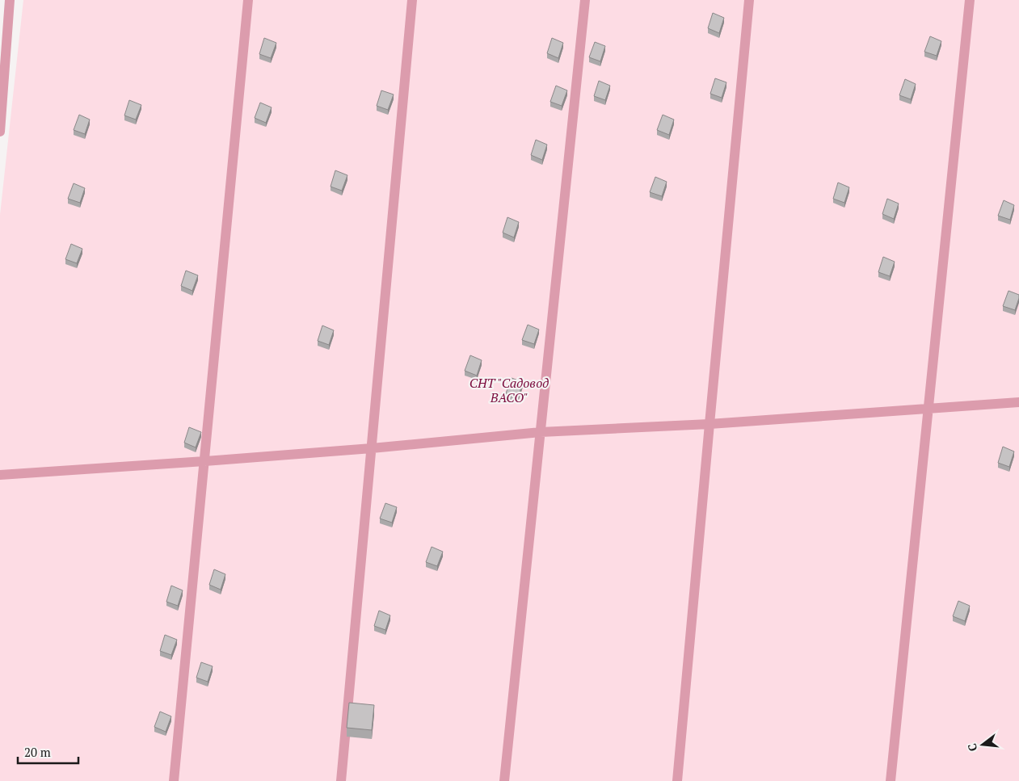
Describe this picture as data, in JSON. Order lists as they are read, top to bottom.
{
  "parks": ["СНТ \"Садовод ВАСО\""],
  "scale_bar": "20 m",
  "north": "left"
}
